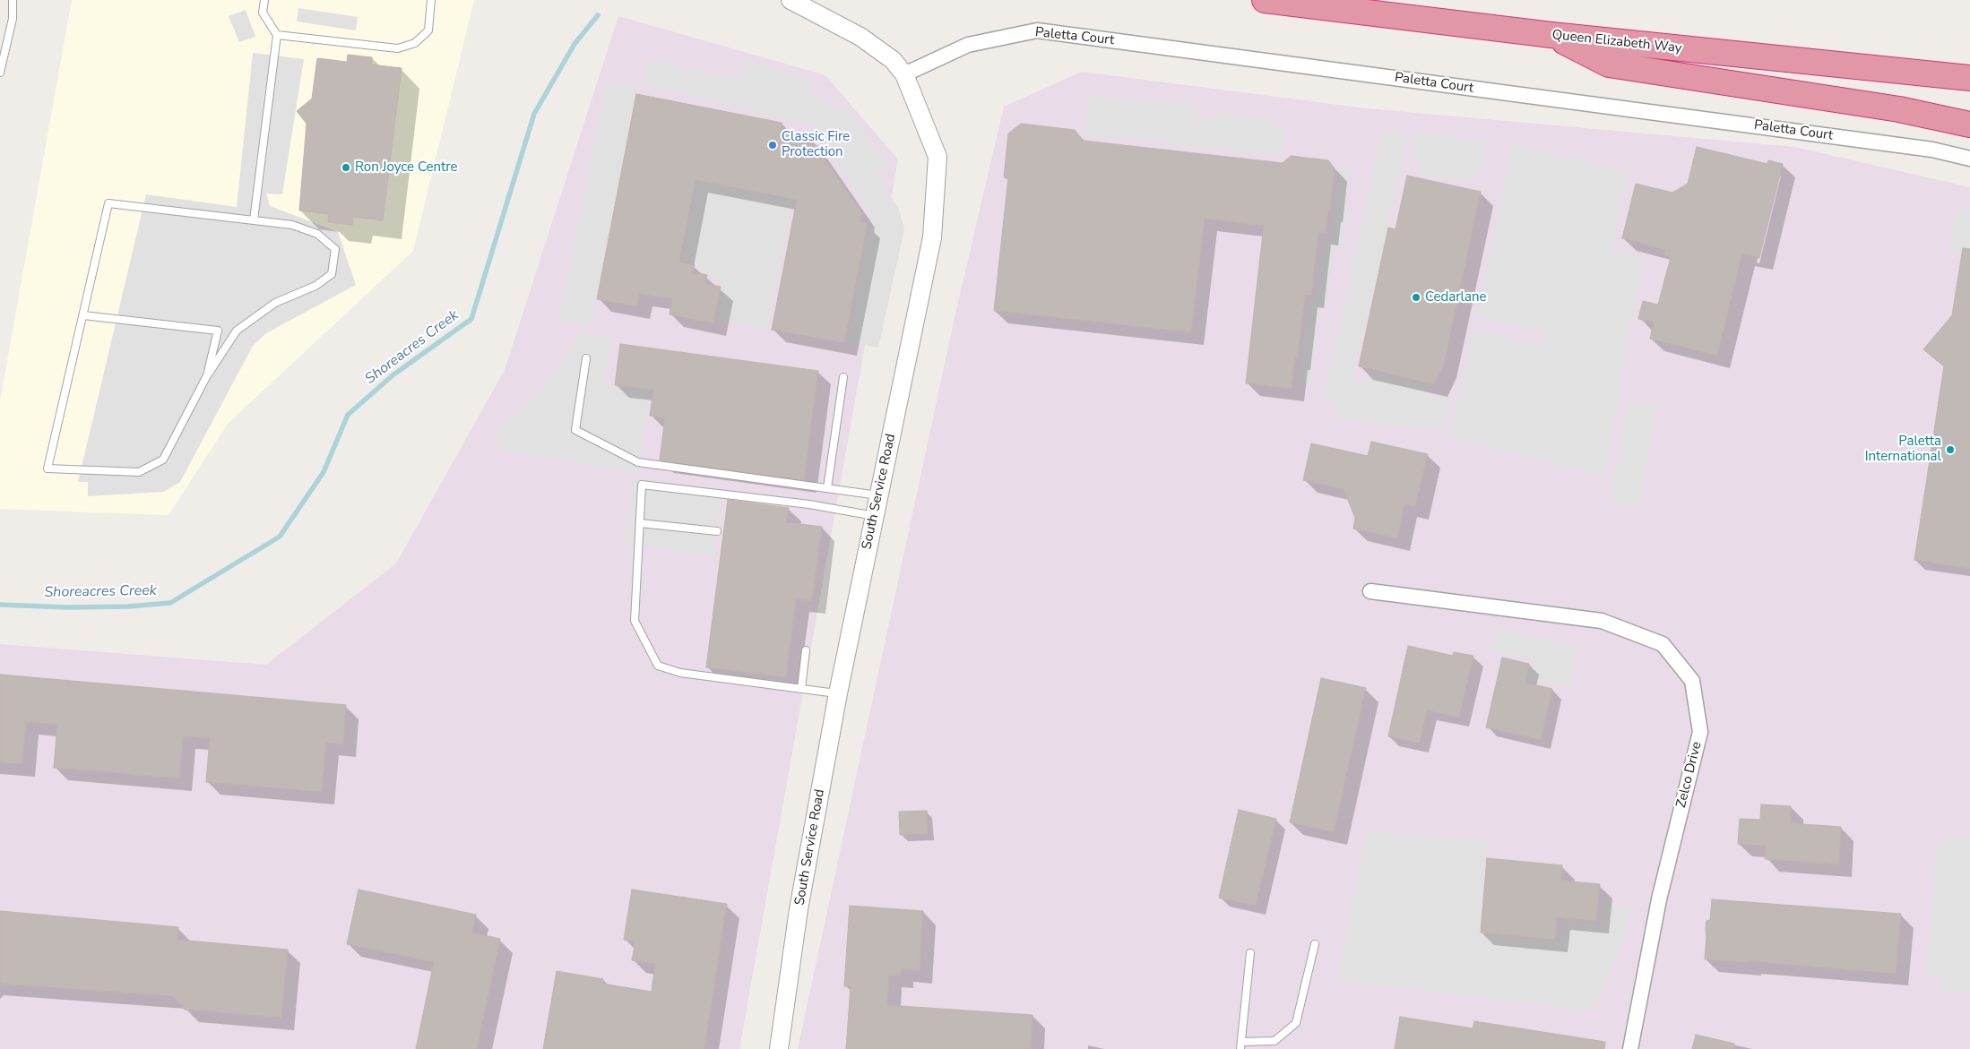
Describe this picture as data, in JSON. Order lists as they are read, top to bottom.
{
  "streets": {
    "highway": ["Queen Elizabeth Way"],
    "street": ["Paletta Court", "South Service Road", "Zelco Drive"]
  },
  "crossings": [
    ["Paletta Court", "South Service Road"]
  ],
  "water": ["Shoreacres Creek"],
  "places": [
    "Classic Fire Protection",
    "Ron Joyce Centre",
    "Cedarlane",
    "Paletta International"
  ]
}
